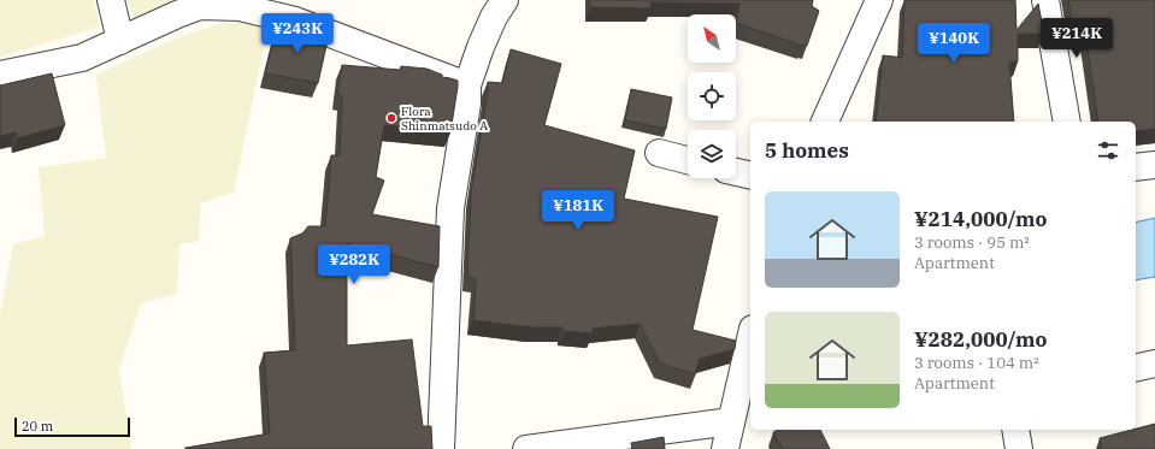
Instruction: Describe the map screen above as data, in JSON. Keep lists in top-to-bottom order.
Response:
{
  "places": ["Flora Shinmatsudo A"],
  "scale_bar": "20 m",
  "north": "top left",
  "page": {
    "price": [
      "¥243K",
      "¥214K",
      "¥140K",
      "¥181K",
      "¥282K"
    ],
    "heading": "5 homes",
    "list": [
      {
        "name": "¥214,000/mo",
        "note": "3 rooms · 95 m² · Apartment"
      },
      {
        "name": "¥282,000/mo",
        "note": "3 rooms · 104 m² · Apartment"
      }
    ],
    "scale": "20 m"
  }
}
